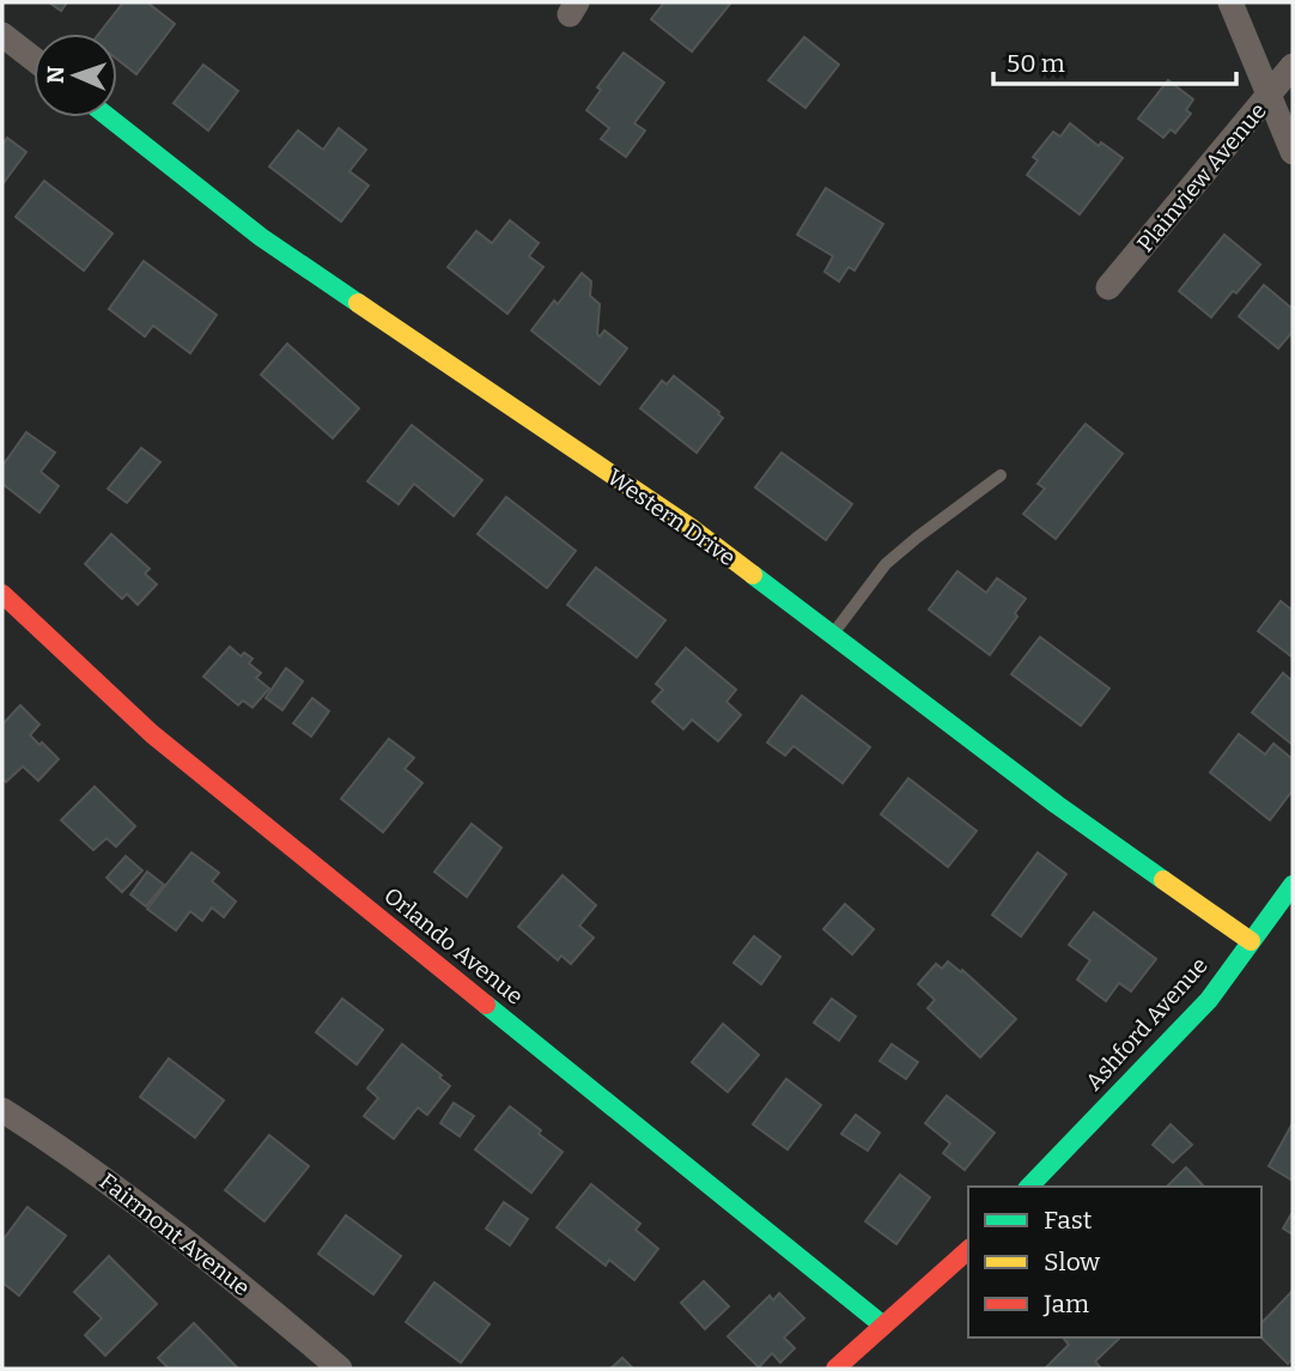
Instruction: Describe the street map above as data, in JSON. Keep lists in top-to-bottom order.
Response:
{
  "streets": {
    "street": [
      "Plainview Avenue",
      "Western Drive",
      "Orlando Avenue",
      "Ashford Avenue",
      "Fairmont Avenue"
    ]
  },
  "crossings": [
    ["Western Drive", "Ashford Avenue"]
  ],
  "legend": ["Fast", "Slow", "Jam"],
  "scale_bar": "50 m",
  "north": "left"
}
